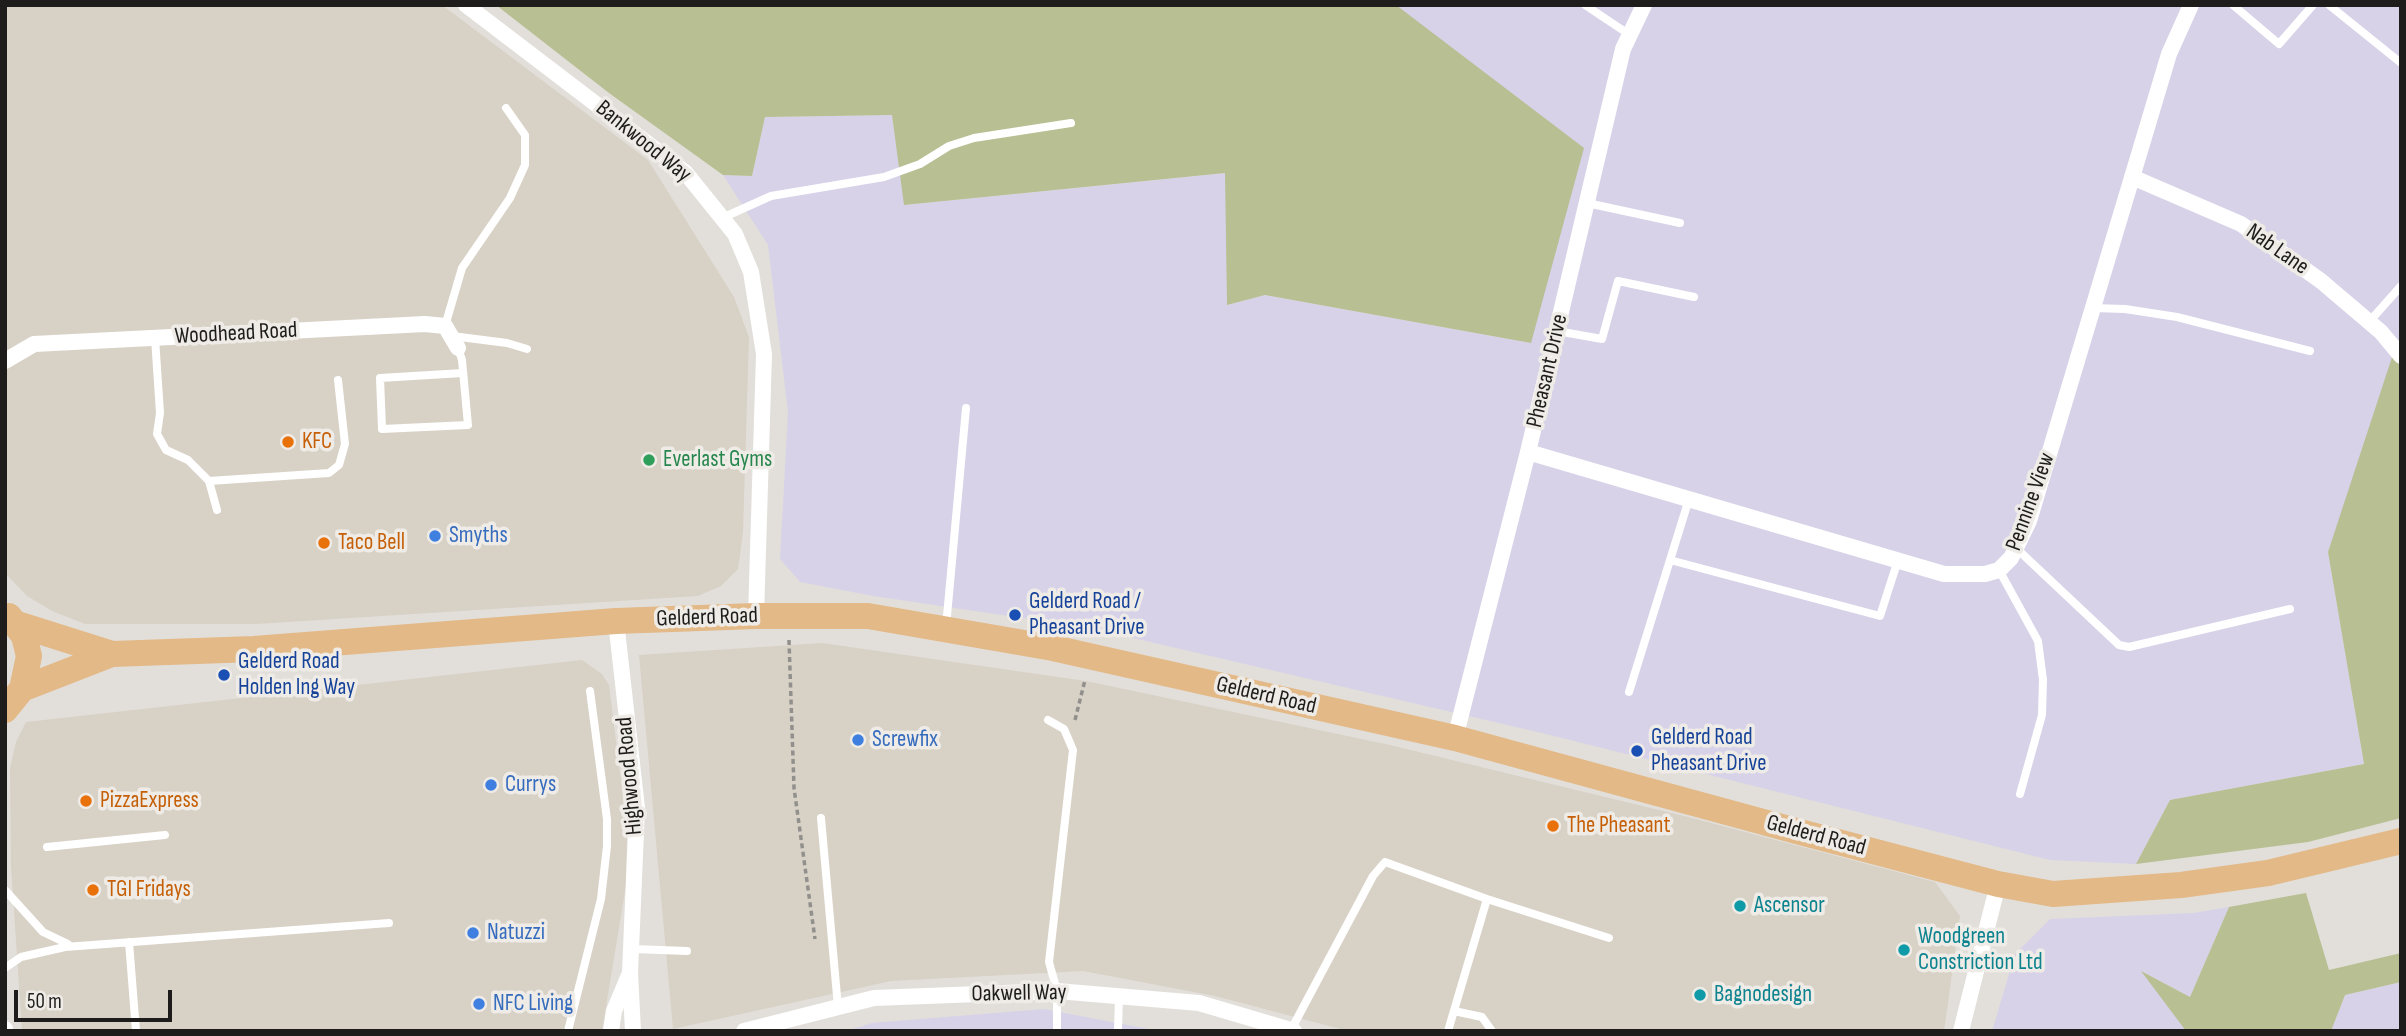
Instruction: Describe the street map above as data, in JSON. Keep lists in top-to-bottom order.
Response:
{
  "streets": {
    "main road": ["Gelderd Road"],
    "street": [
      "Bankwood Way",
      "Nab Lane",
      "Woodhead Road",
      "Pheasant Drive",
      "Pennine View",
      "Highwood Road",
      "Oakwell Way"
    ]
  },
  "crossings": [
    ["Bankwood Way", "Gelderd Road"],
    ["Nab Lane", "Pennine View"],
    ["Pheasant Drive", "Pennine View"],
    ["Pheasant Drive", "Gelderd Road"],
    ["Gelderd Road", "Highwood Road"]
  ],
  "places": [
    "KFC",
    "Everlast Gyms",
    "Smyths",
    "Taco Bell",
    "Gelderd Road / Pheasant Drive",
    "Gelderd Road Holden Ing Way",
    "Screwfix",
    "Gelderd Road Pheasant Drive",
    "Currys",
    "PizzaExpress",
    "The Pheasant",
    "TGI Fridays",
    "Ascensor",
    "Natuzzi",
    "Woodgreen Constriction Ltd",
    "Bagnodesign",
    "NFC Living"
  ],
  "scale_bar": "50 m"
}
